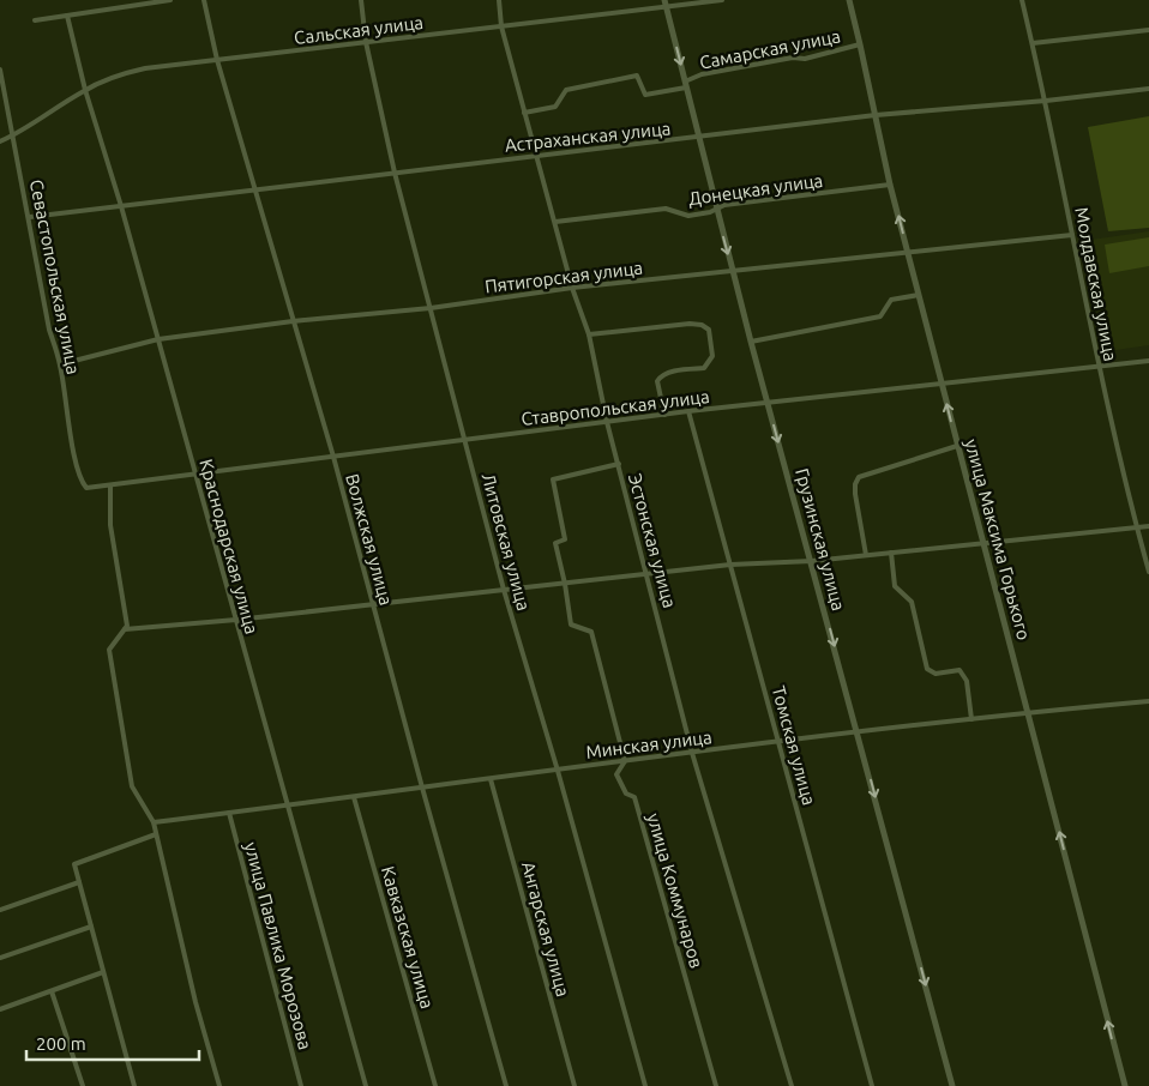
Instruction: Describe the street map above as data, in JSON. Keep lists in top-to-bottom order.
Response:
{
  "streets": {
    "main road": ["Грузинская улица", "улица Максима Горького"],
    "street": [
      "Сальская улица",
      "Самарская улица",
      "Астраханская улица",
      "Донецкая улица",
      "Севастопольская улица",
      "Пятигорская улица",
      "Молдавская улица",
      "Ставропольская улица",
      "Волжская улица",
      "Эстонская улица",
      "Литовская улица",
      "Краснодарская улица",
      "Минская улица",
      "Томская улица",
      "улица Коммунаров",
      "Ангарская улица",
      "Кавказская улица",
      "улица Павлика Морозова"
    ]
  },
  "crossings": [
    ["Сальская улица", "Севастопольская улица"],
    ["Сальская улица", "Волжская улица"],
    ["Сальская улица", "Грузинская улица"],
    ["Сальская улица", "Эстонская улица"],
    ["Сальская улица", "Литовская улица"],
    ["Сальская улица", "Краснодарская улица"],
    ["Самарская улица", "Грузинская улица"],
    ["Самарская улица", "улица Максима Горького"],
    ["Самарская улица", "Эстонская улица"],
    ["Астраханская улица", "Севастопольская улица"],
    ["Астраханская улица", "Молдавская улица"],
    ["Астраханская улица", "Волжская улица"],
    ["Астраханская улица", "Грузинская улица"],
    ["Астраханская улица", "улица Максима Горького"],
    ["Астраханская улица", "Эстонская улица"],
    ["Астраханская улица", "Литовская улица"],
    ["Астраханская улица", "Краснодарская улица"],
    ["Донецкая улица", "Грузинская улица"],
    ["Донецкая улица", "улица Максима Горького"],
    ["Донецкая улица", "Эстонская улица"],
    ["Севастопольская улица", "Пятигорская улица"],
    ["Севастопольская улица", "Ставропольская улица"],
    ["Пятигорская улица", "Молдавская улица"],
    ["Пятигорская улица", "Волжская улица"],
    ["Пятигорская улица", "Грузинская улица"],
    ["Пятигорская улица", "улица Максима Горького"],
    ["Пятигорская улица", "Эстонская улица"],
    ["Пятигорская улица", "Литовская улица"],
    ["Пятигорская улица", "Краснодарская улица"],
    ["Молдавская улица", "Ставропольская улица"],
    ["Ставропольская улица", "Волжская улица"],
    ["Ставропольская улица", "Грузинская улица"],
    ["Ставропольская улица", "улица Максима Горького"],
    ["Ставропольская улица", "Эстонская улица"],
    ["Ставропольская улица", "Литовская улица"],
    ["Ставропольская улица", "Краснодарская улица"],
    ["Ставропольская улица", "Томская улица"],
    ["Волжская улица", "Минская улица"],
    ["Грузинская улица", "Минская улица"],
    ["улица Максима Горького", "Минская улица"],
    ["Эстонская улица", "Минская улица"],
    ["Эстонская улица", "улица Коммунаров"],
    ["Литовская улица", "Минская улица"],
    ["Краснодарская улица", "Минская улица"],
    ["Минская улица", "Томская улица"],
    ["Минская улица", "улица Коммунаров"],
    ["Минская улица", "Ангарская улица"],
    ["Минская улица", "Кавказская улица"],
    ["Минская улица", "улица Павлика Морозова"]
  ],
  "one_way": ["Грузинская улица", "улица Максима Горького"],
  "scale_bar": "200 m"
}
